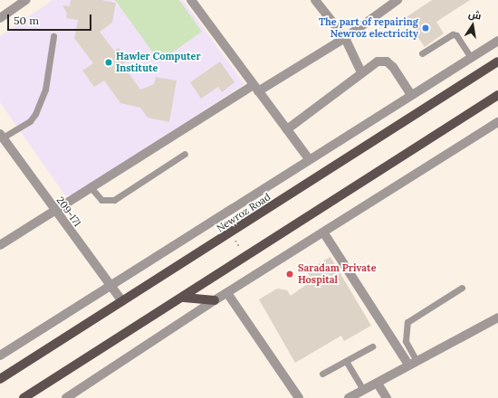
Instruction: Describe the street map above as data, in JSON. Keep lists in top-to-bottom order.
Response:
{
  "streets": {
    "main road": ["Newroz Road"],
    "street": ["209-171"]
  },
  "crossings": [
    ["209-171", "Newroz Road"]
  ],
  "places": ["The part of repairing Newroz electricity", "Hawler Computer Institute", "Saradam Private Hospital"],
  "scale_bar": "50 m",
  "north": "top"
}
